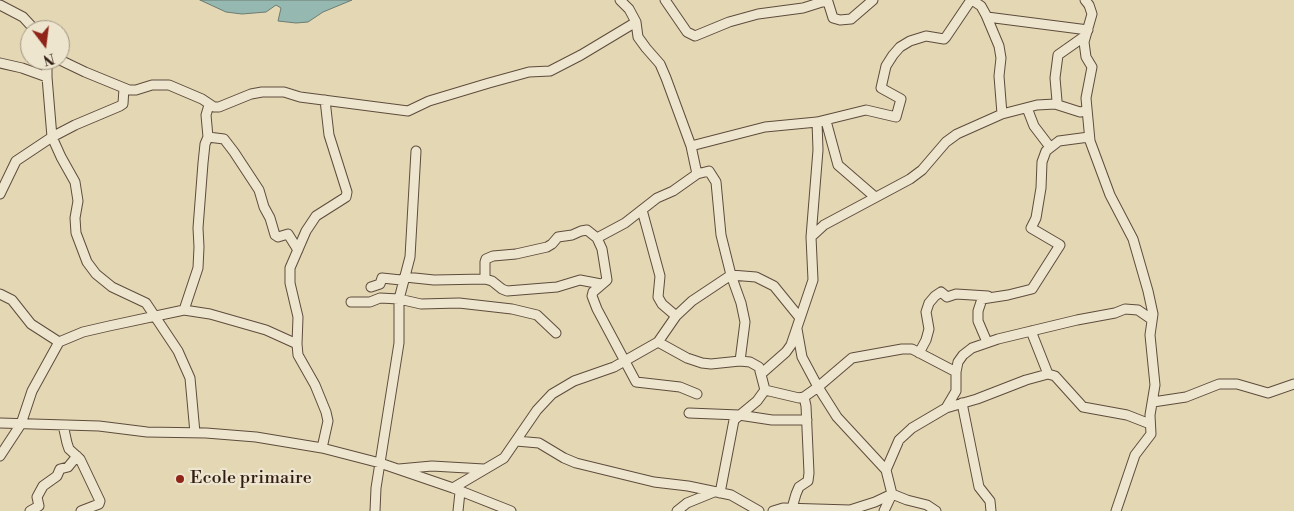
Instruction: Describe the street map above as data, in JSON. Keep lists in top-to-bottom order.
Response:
{
  "places": ["Ecole primaire"],
  "north": "bottom"
}
